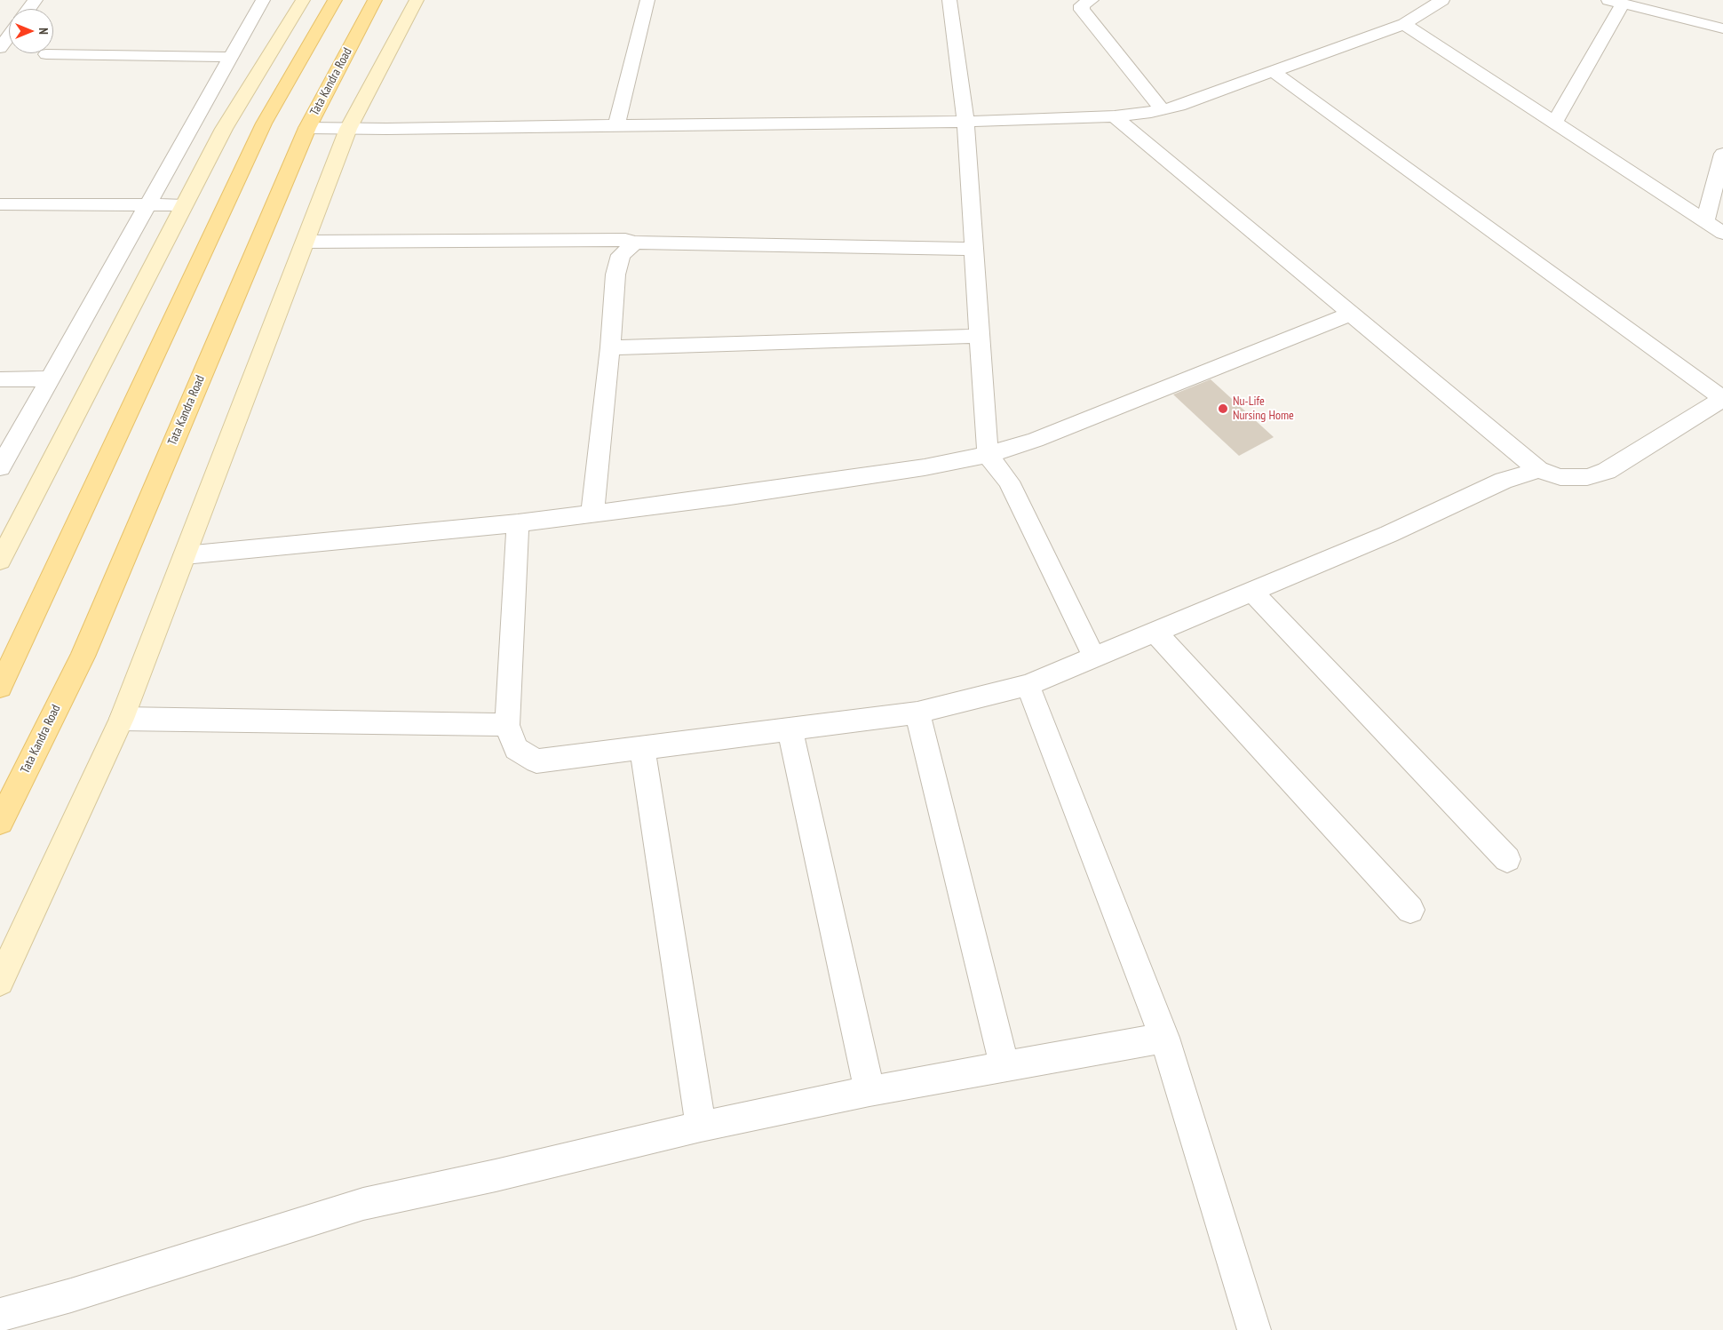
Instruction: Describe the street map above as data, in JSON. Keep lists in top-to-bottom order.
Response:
{
  "streets": {
    "main road": ["Tata Kandra Road"]
  },
  "places": ["Nu-Life Nursing Home"],
  "north": "right"
}
